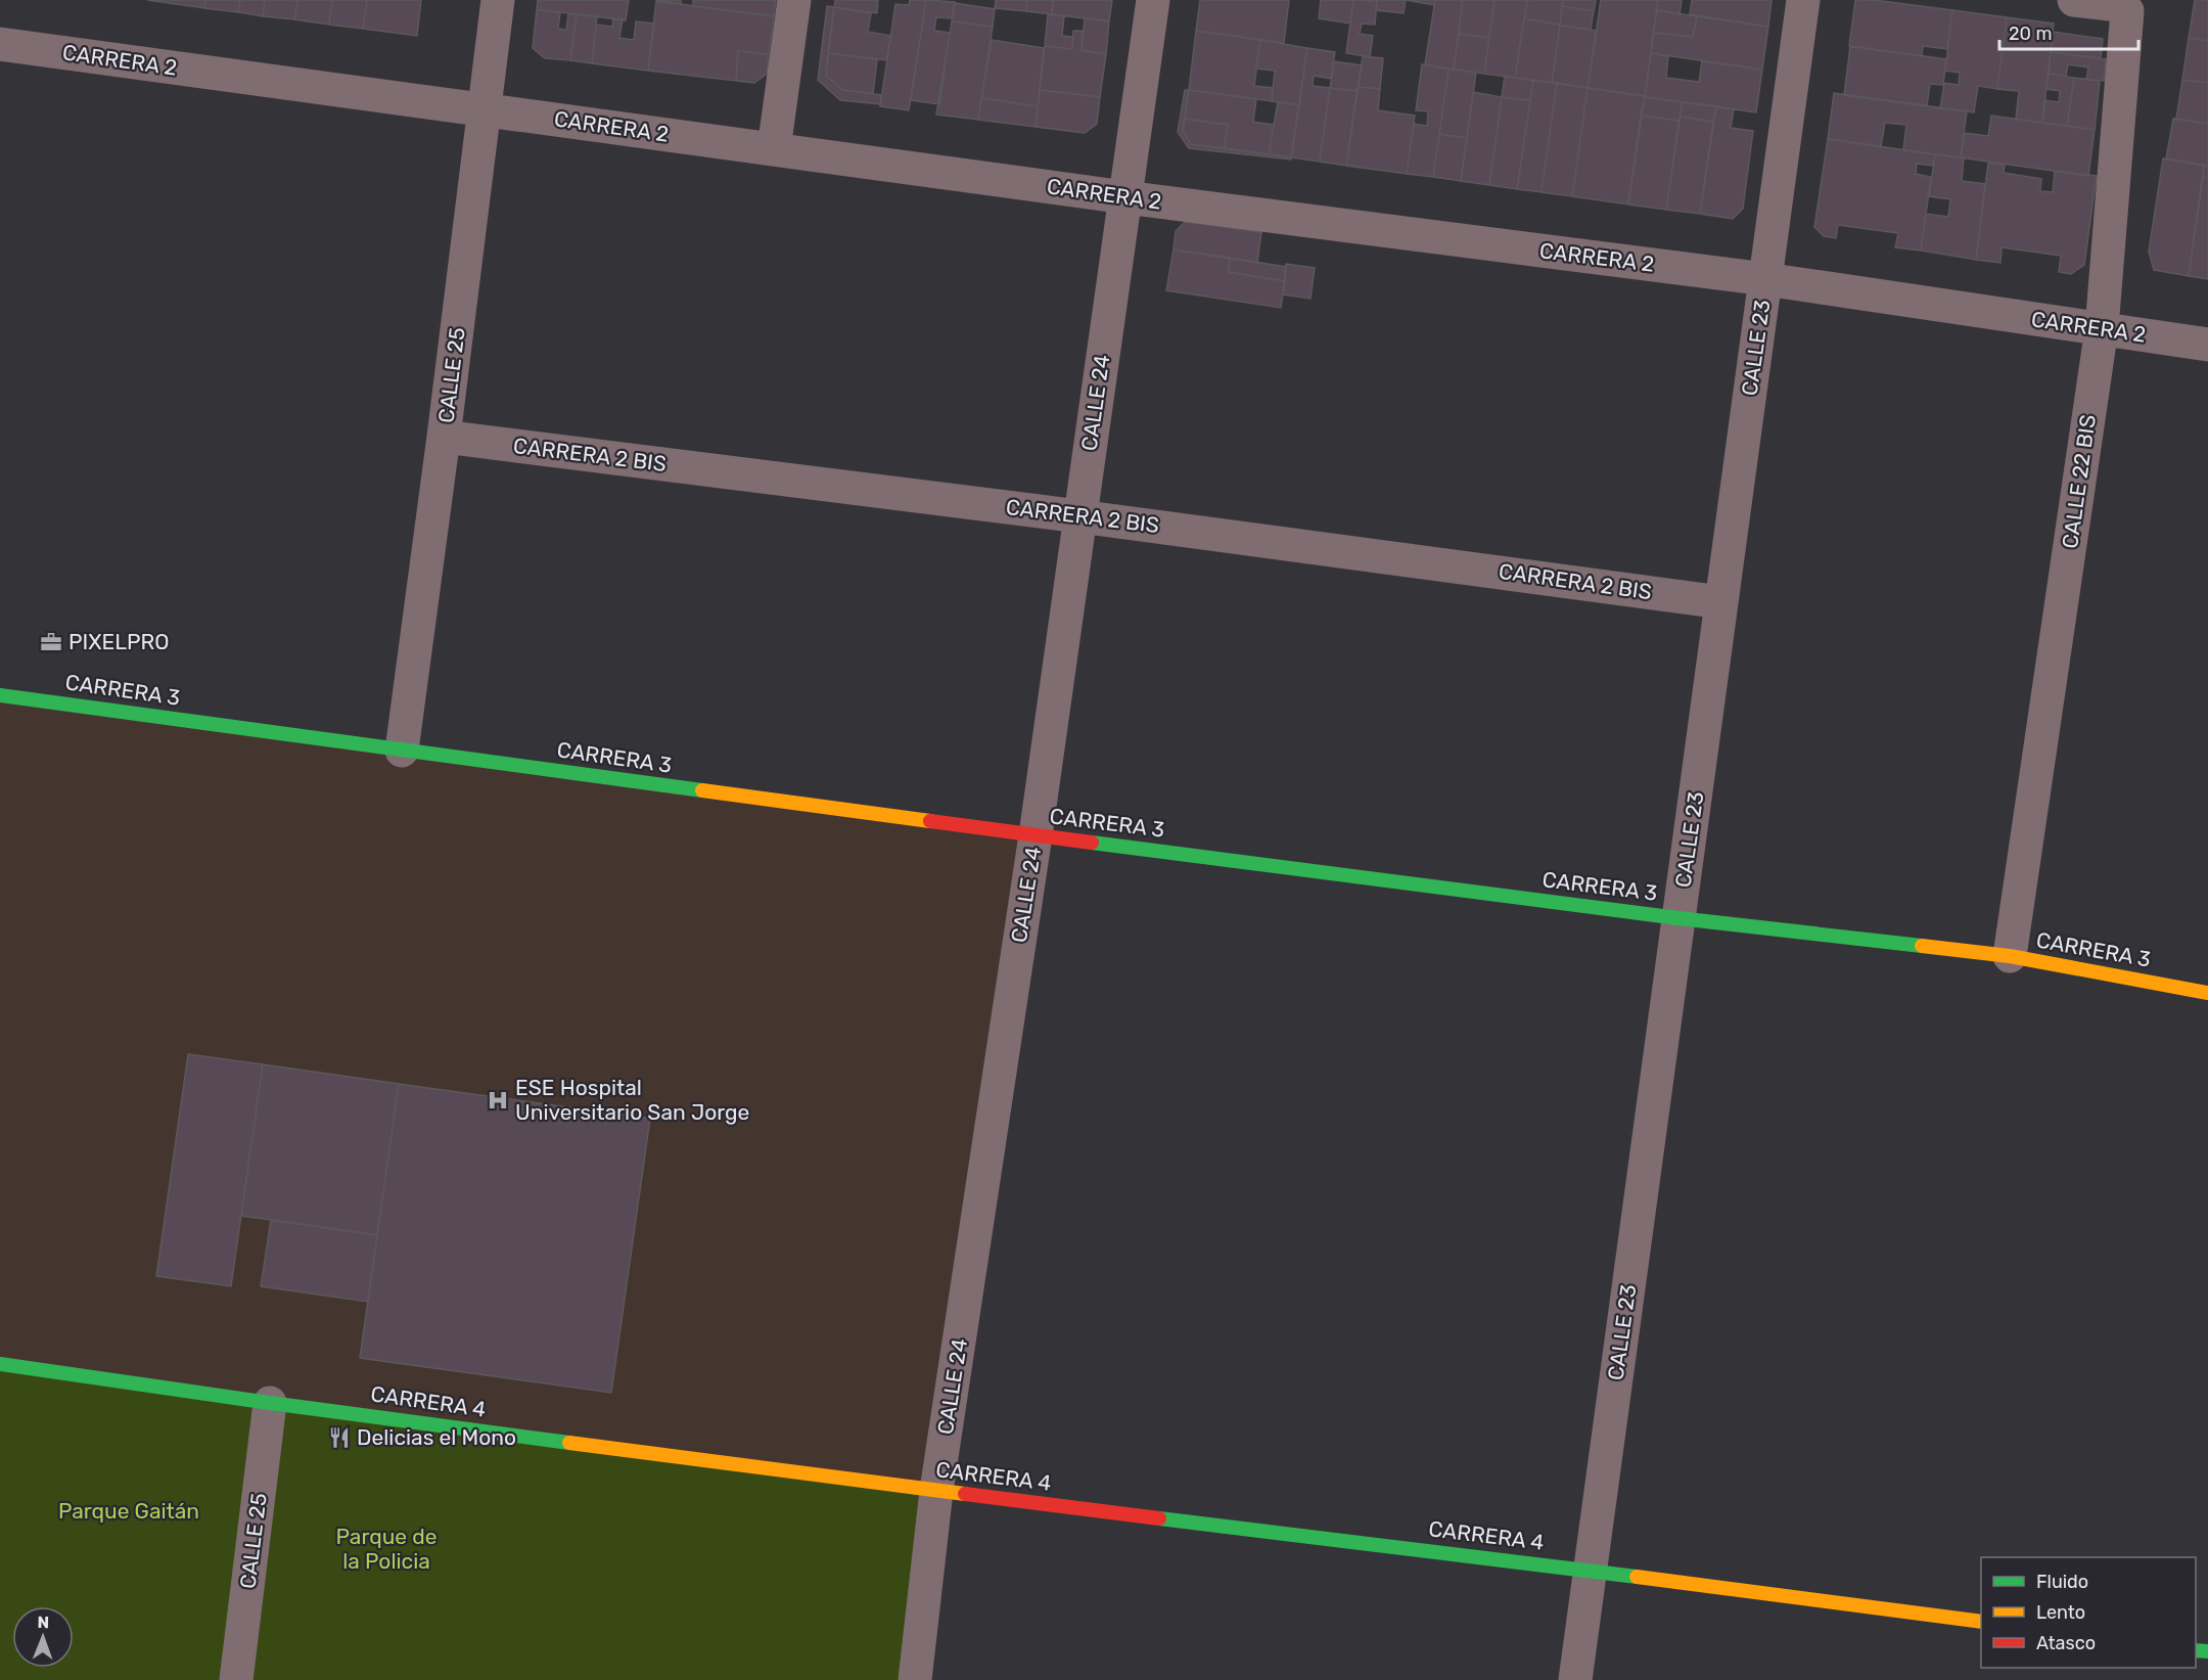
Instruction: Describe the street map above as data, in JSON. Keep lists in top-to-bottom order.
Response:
{
  "streets": {
    "street": [
      "CARRERA 2",
      "CALLE 23",
      "CALLE 25",
      "CALLE 24",
      "CARRERA 2 BIS",
      "CALLE 22 BIS",
      "CARRERA 3",
      "CARRERA 4"
    ]
  },
  "crossings": [
    ["CARRERA 2", "CALLE 23"],
    ["CARRERA 2", "CALLE 25"],
    ["CARRERA 2", "CALLE 24"],
    ["CARRERA 2", "CALLE 22 BIS"],
    ["CALLE 23", "CARRERA 2 BIS"],
    ["CALLE 23", "CARRERA 3"],
    ["CALLE 23", "CARRERA 4"],
    ["CALLE 25", "CARRERA 2 BIS"],
    ["CALLE 25", "CARRERA 3"],
    ["CALLE 25", "CARRERA 4"],
    ["CALLE 24", "CARRERA 2 BIS"],
    ["CALLE 24", "CARRERA 3"],
    ["CALLE 24", "CARRERA 4"],
    ["CALLE 22 BIS", "CARRERA 3"]
  ],
  "parks": ["Parque Gaitán", "Parque de la Policia"],
  "places": {
    "office": ["PIXELPRO"],
    "hospital": ["ESE Hospital Universitario San Jorge"],
    "restaurant": ["Delicias el Mono"]
  },
  "legend": ["Fluido", "Lento", "Atasco"],
  "scale_bar": "20 m",
  "north": "top"
}
